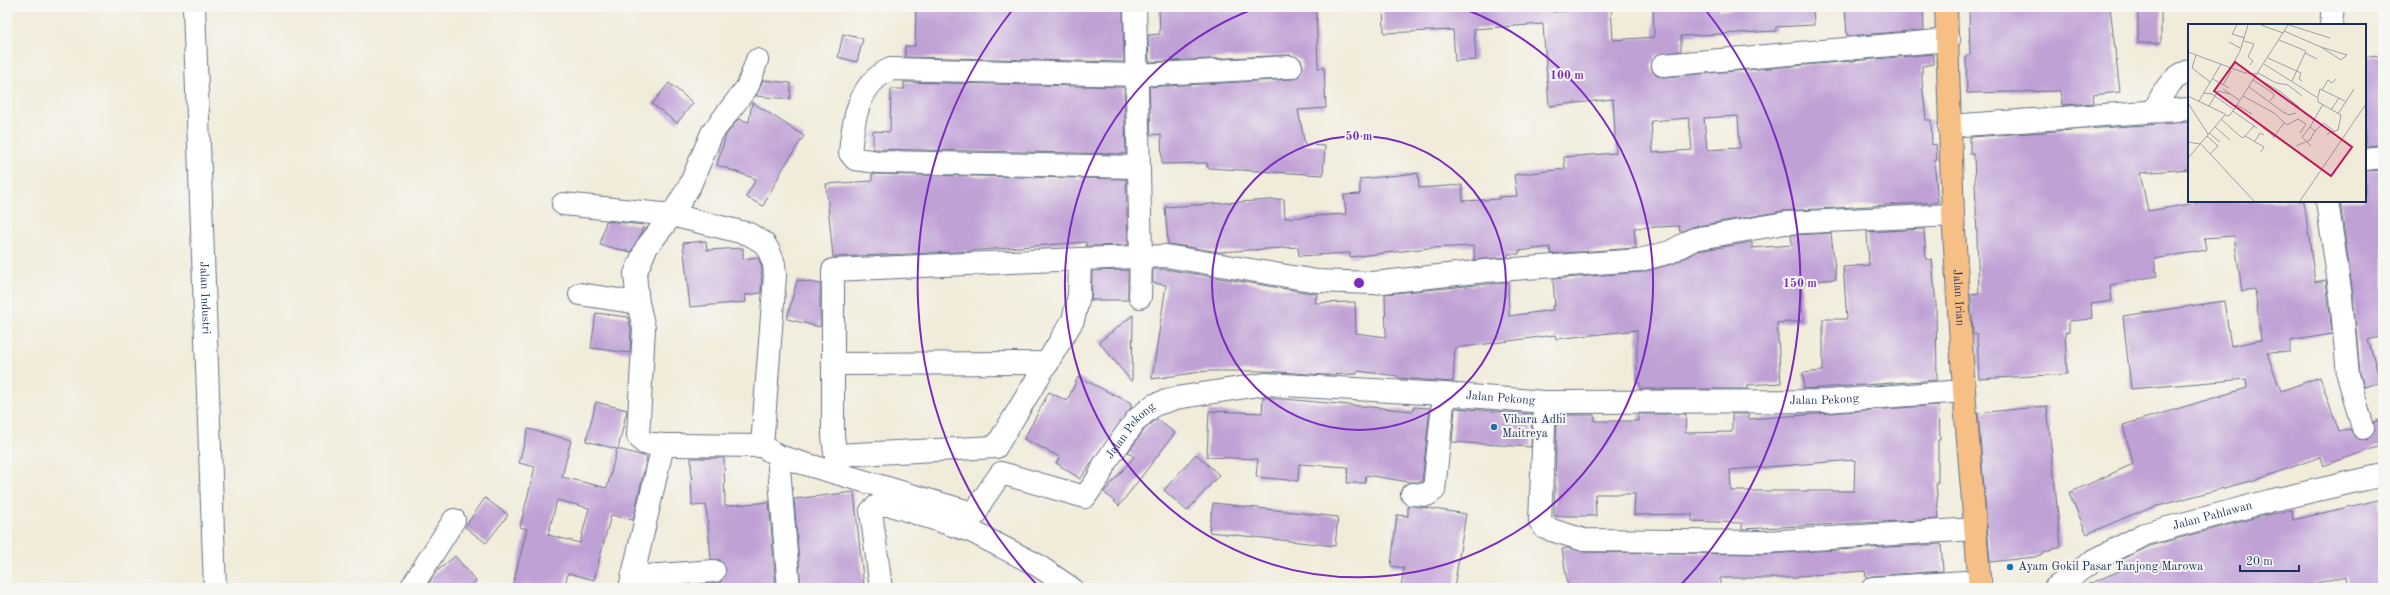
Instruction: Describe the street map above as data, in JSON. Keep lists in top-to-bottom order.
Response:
{
  "streets": {
    "main road": ["Jalan Irian"],
    "street": ["Jalan Industri", "Jalan Pekong", "Jalan Pahlawan"]
  },
  "crossings": [
    ["Jalan Irian", "Jalan Pekong"]
  ],
  "places": ["Vihara Adhi Maitreya", "Ayam Gokil Pasar Tanjong Marowa"],
  "scale_bar": "20 m",
  "rings": ["100 m", "50 m", "150 m"]
}
